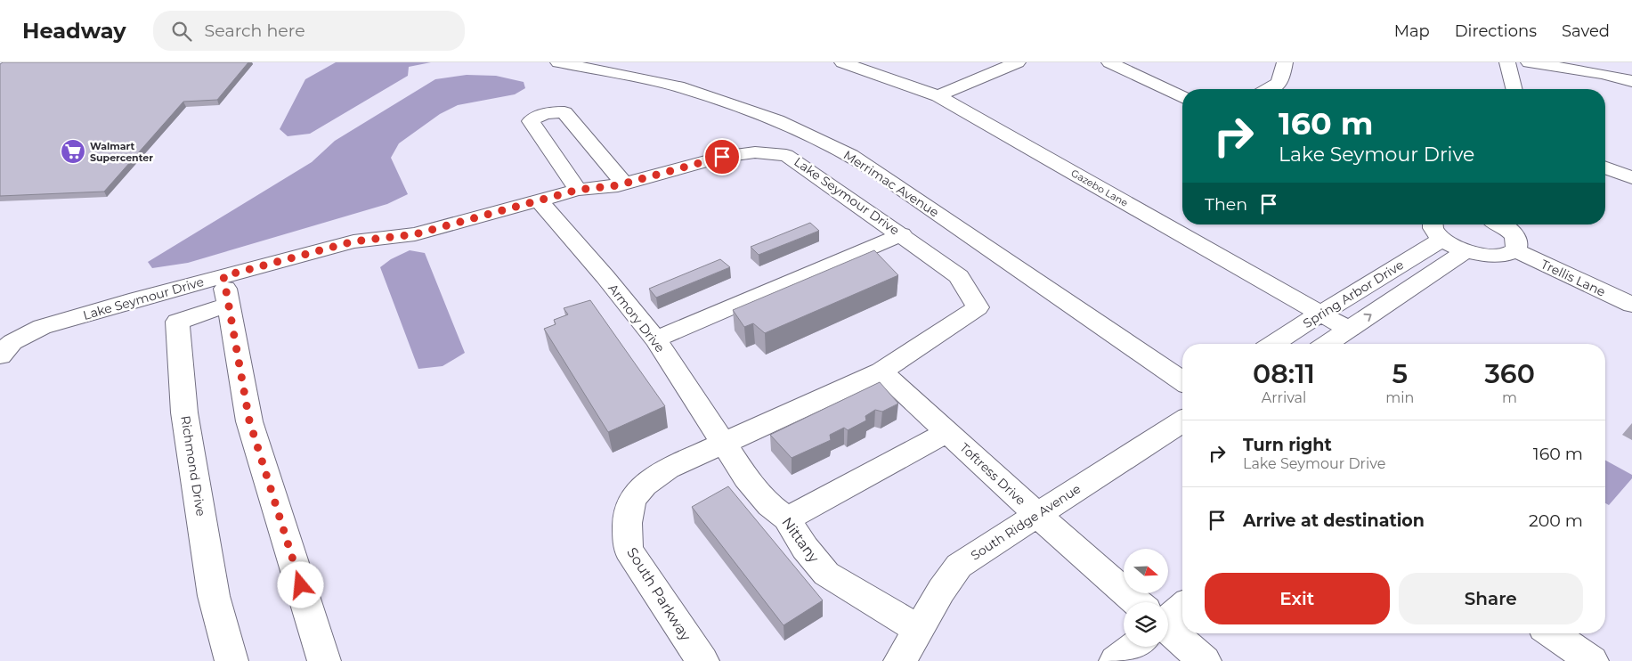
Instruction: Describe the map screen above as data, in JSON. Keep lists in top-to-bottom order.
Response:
{
  "streets": {
    "street": [
      "Merrimac Avenue",
      "Gazebo Lane",
      "Lake Seymour Drive",
      "Trellis Lane",
      "Spring Arbor Drive",
      "Armory Drive",
      "Richmond Drive",
      "Toftress Drive",
      "South Ridge Avenue",
      "Nittany",
      "South Parkway"
    ]
  },
  "crossings": [
    ["Gazebo Lane", "Spring Arbor Drive"],
    ["Lake Seymour Drive", "Armory Drive"],
    ["Lake Seymour Drive", "Toftress Drive"],
    ["Lake Seymour Drive", "Nittany"],
    ["Lake Seymour Drive", "South Parkway"],
    ["Armory Drive", "Nittany"],
    ["Armory Drive", "South Parkway"],
    ["Toftress Drive", "South Ridge Avenue"],
    ["South Ridge Avenue", "Nittany"],
    ["Nittany", "South Parkway"]
  ],
  "places": {
    "supermarket": ["Walmart Supercenter"]
  },
  "north": "right",
  "page": {
    "header": "Headway",
    "search": "Search here",
    "nav": ["Map", "Directions", "Saved"],
    "turn": ["160 m", "Lake Seymour Drive"],
    "then": "Then",
    "eta": [
      "08:11",
      "Arrival",
      "5",
      "min",
      "360",
      "m"
    ],
    "list": [
      {
        "name": "Turn right",
        "note": "Lake Seymour Drive",
        "value": "160 m"
      },
      {
        "name": "Arrive at destination",
        "value": "200 m"
      }
    ],
    "buttons": ["Exit", "Share"]
  }
}
